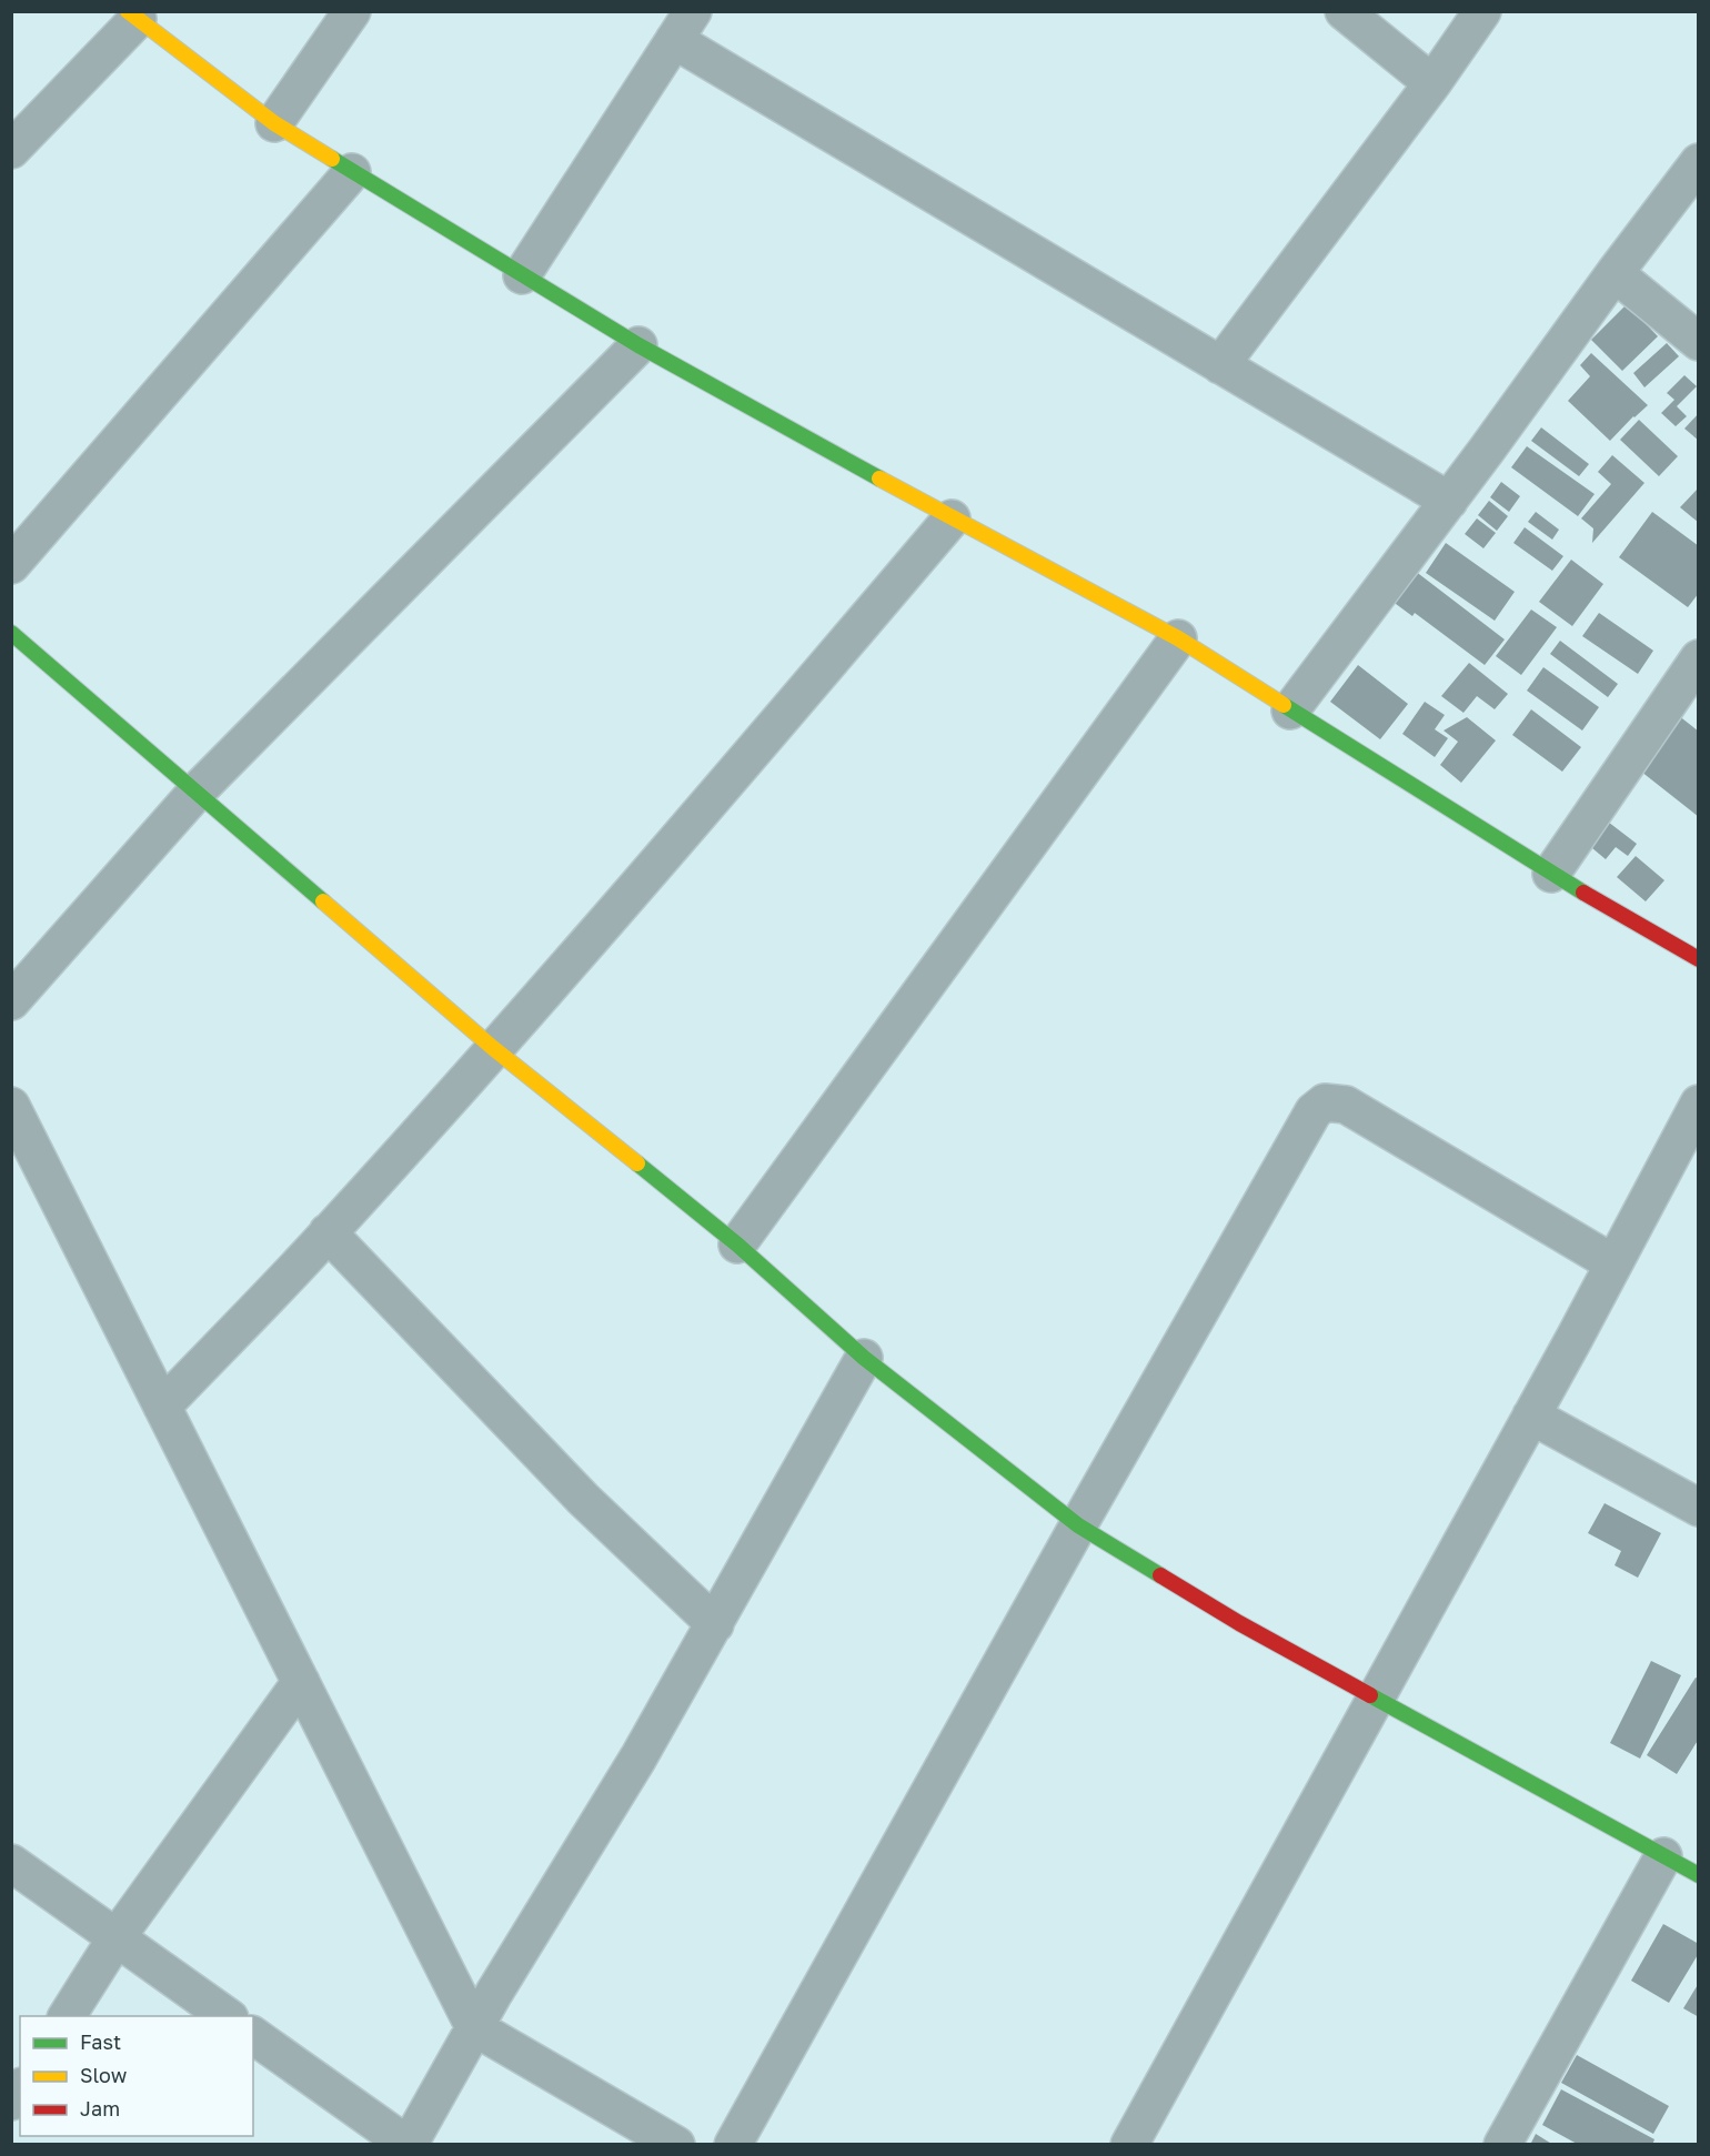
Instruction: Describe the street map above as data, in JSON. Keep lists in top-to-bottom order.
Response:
{
  "legend": ["Fast", "Slow", "Jam"]
}
